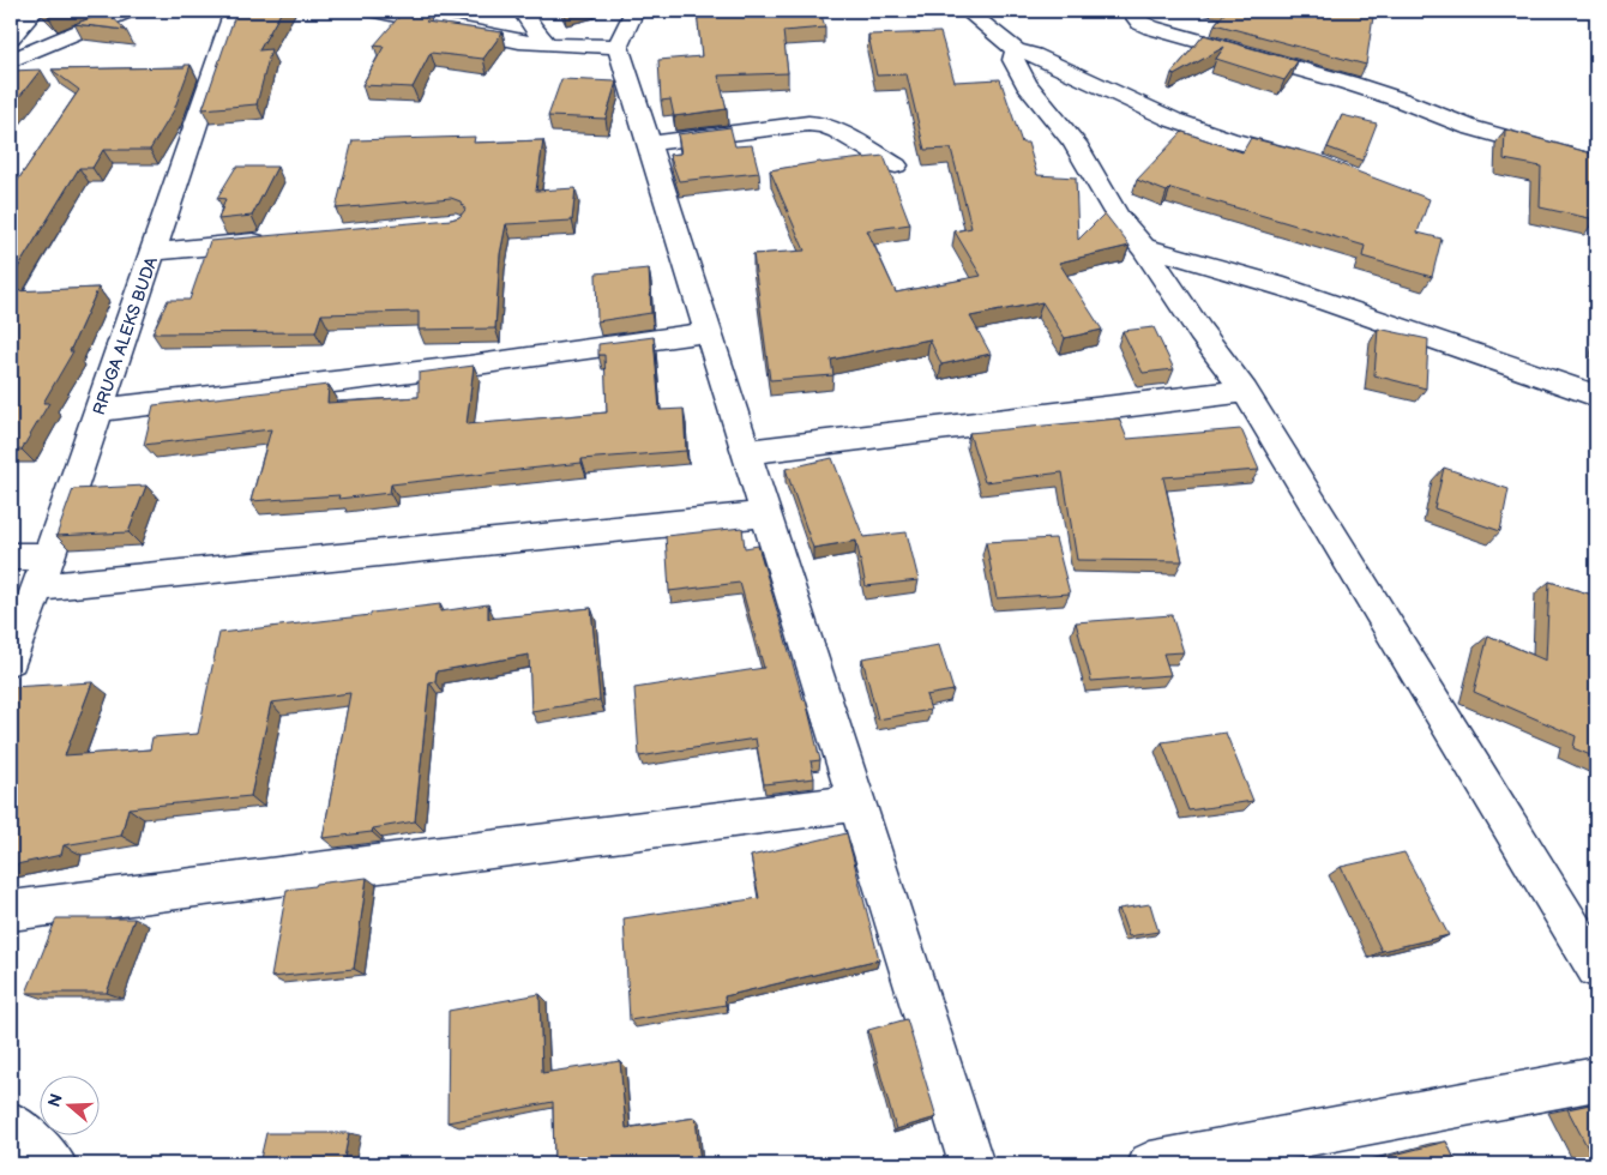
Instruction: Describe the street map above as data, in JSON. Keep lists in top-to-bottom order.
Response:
{
  "streets": {
    "street": ["RRUGA ALEKS BUDA"]
  },
  "north": "left"
}
